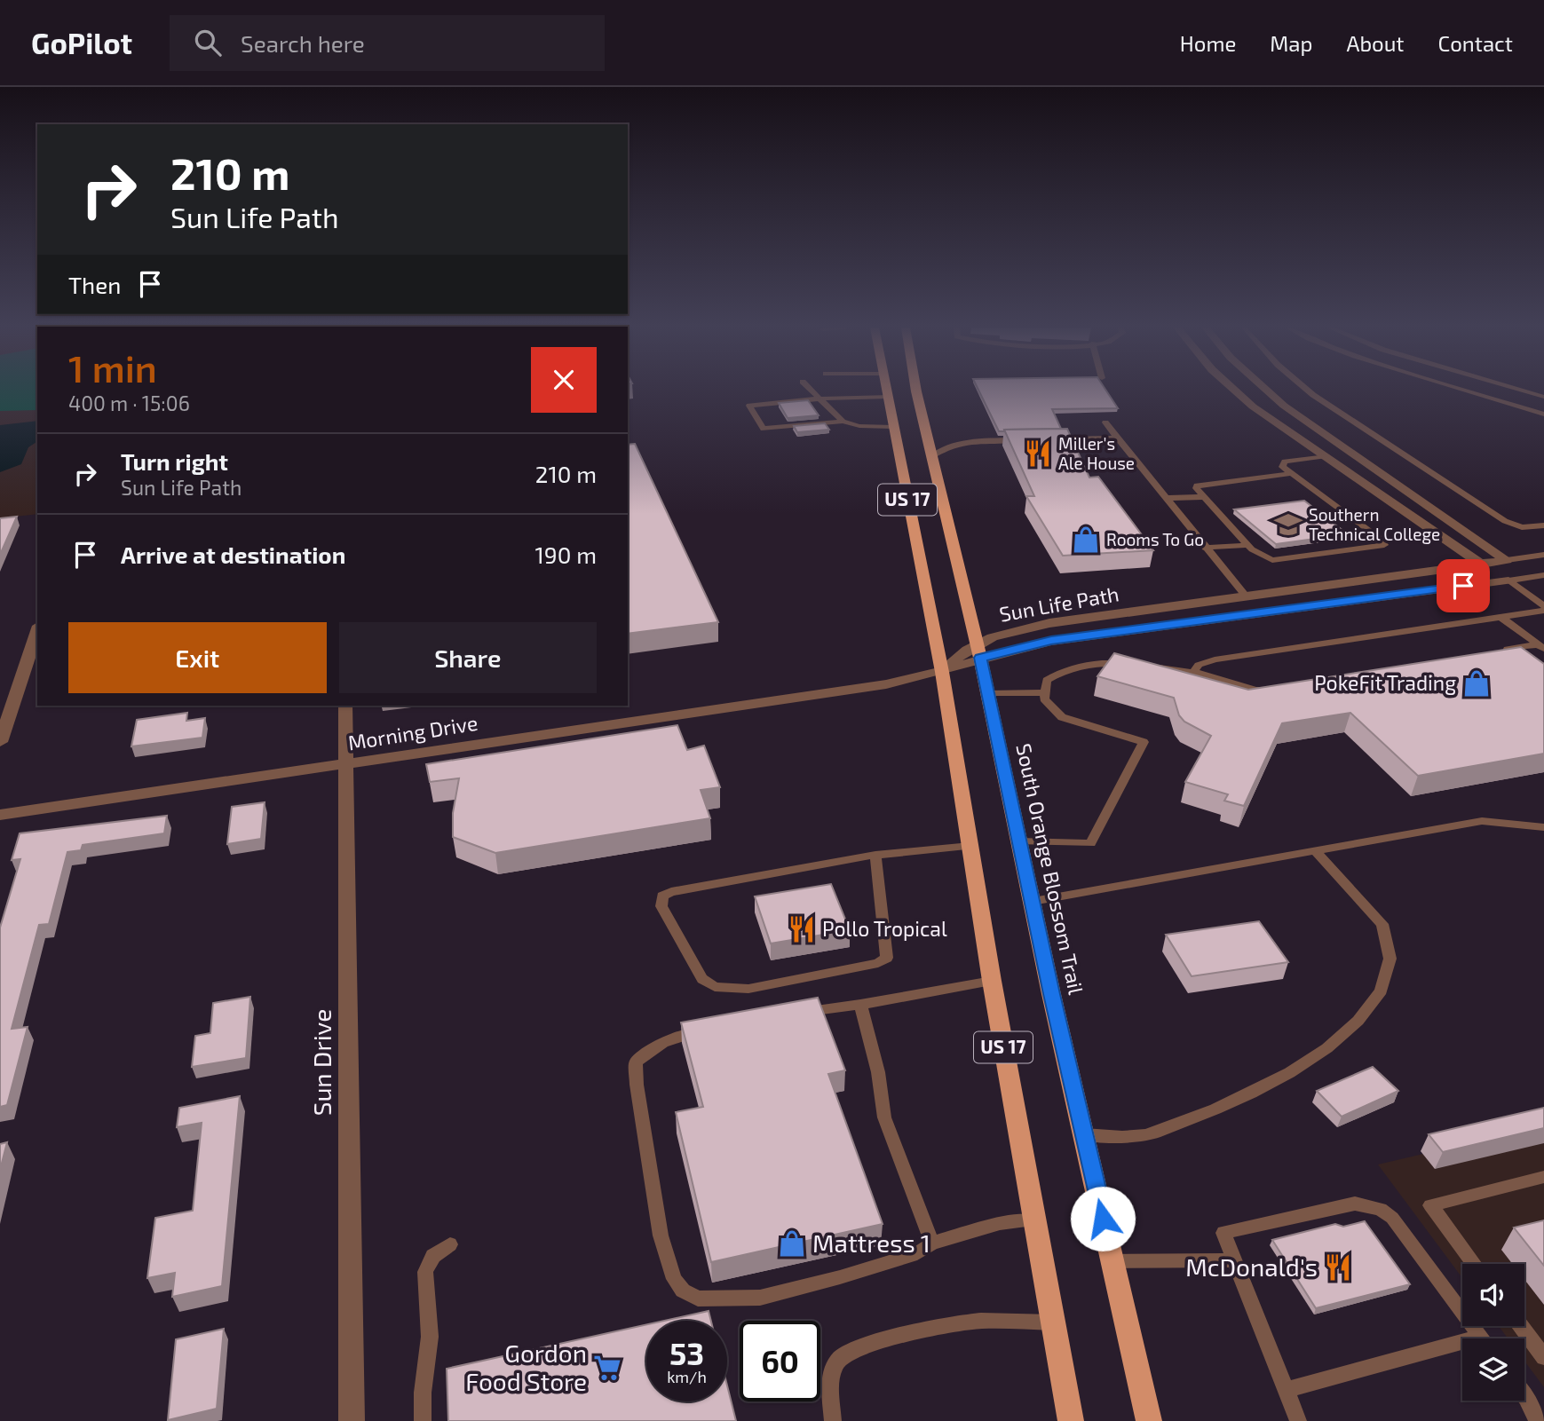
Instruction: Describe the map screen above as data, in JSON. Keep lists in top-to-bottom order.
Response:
{
  "streets": {
    "main road": ["US 17", "South Orange Blossom Trail"],
    "street": ["Sun Life Path", "Morning Drive", "Sun Drive"]
  },
  "crossings": [
    ["US 17", "Sun Life Path"],
    ["US 17", "Morning Drive"],
    ["Sun Life Path", "Morning Drive"],
    ["Sun Life Path", "South Orange Blossom Trail"],
    ["Morning Drive", "Sun Drive"]
  ],
  "places": {
    "restaurant": ["Miller's Ale House", "Pollo Tropical", "McDonald's"],
    "school or university": ["Southern Technical College"],
    "shop": ["Rooms To Go", "PokeFit Trading", "Mattress 1"],
    "supermarket": ["Gordon Food Store"]
  },
  "page": {
    "header": "GoPilot",
    "search": "Search here",
    "nav": [
      "Home",
      "Map",
      "About",
      "Contact"
    ],
    "turn": ["210 m", "Sun Life Path"],
    "then": "Then",
    "heading": ["1 min", "400 m · 15:06"],
    "list": [
      {
        "name": "Turn right",
        "note": "Sun Life Path",
        "value": "210 m"
      },
      {
        "name": "Arrive at destination",
        "value": "190 m"
      }
    ],
    "buttons": ["Exit", "Share"],
    "speed": "53 km/h",
    "limit": "60"
  }
}
